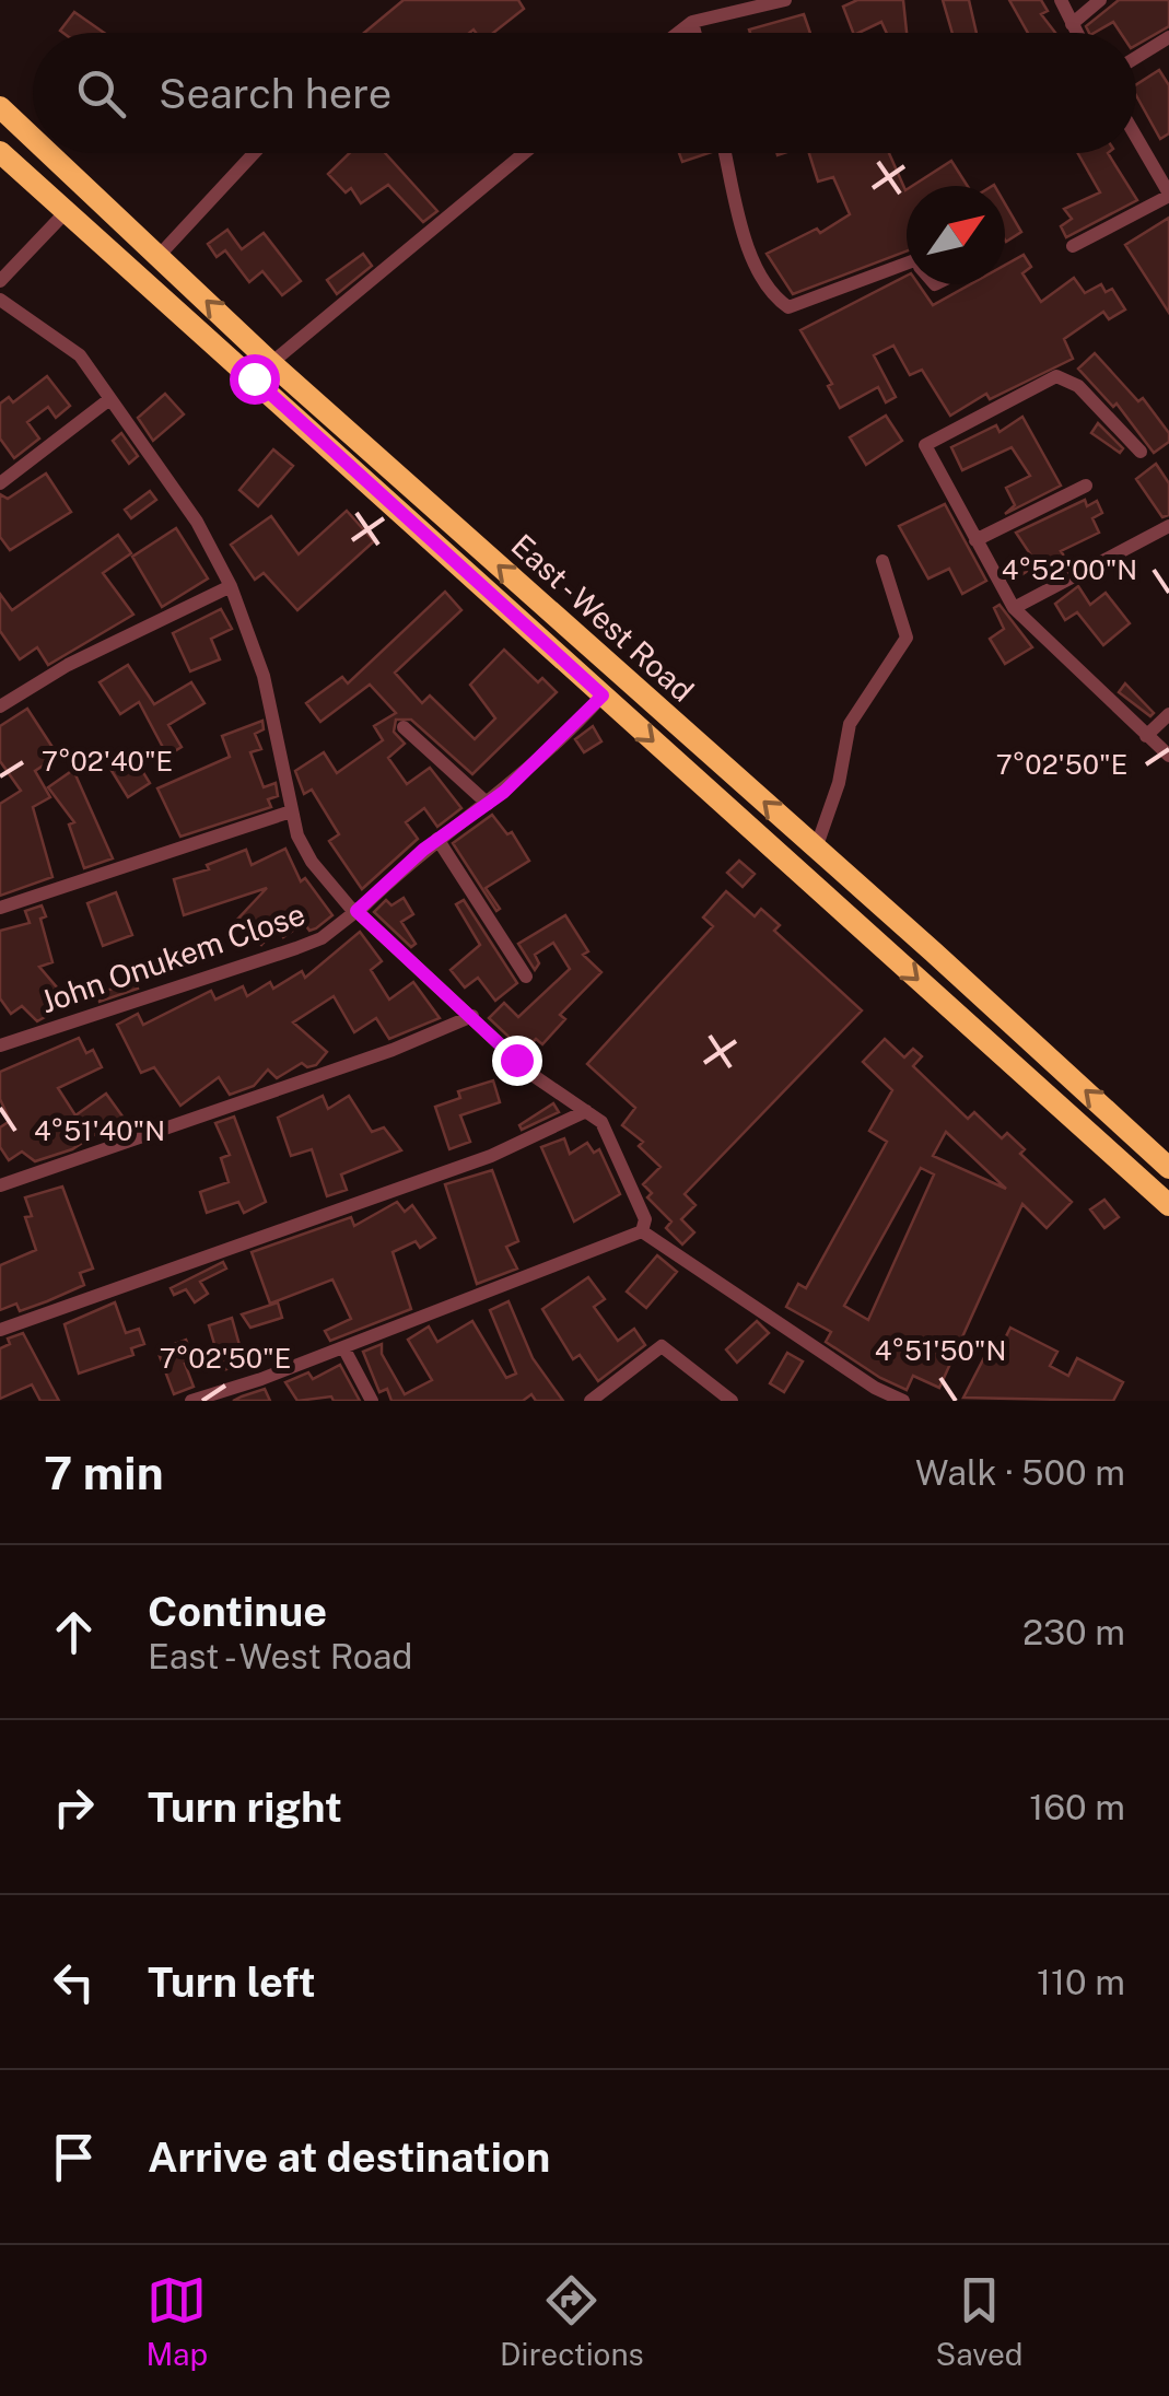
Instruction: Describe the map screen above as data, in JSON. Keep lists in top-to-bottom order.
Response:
{
  "streets": {
    "main road": ["East - West Road"],
    "street": ["John Onukem Close"]
  },
  "crossings": [
    ["East - West Road", "John Onukem Close"]
  ],
  "north": "top right",
  "page": {
    "search": "Search here",
    "heading": ["7 min", "Walk · 500 m"],
    "list": [
      ["Continue", "East - West Road", "230 m"],
      ["Turn right", "160 m"],
      ["Turn left", "110 m"],
      "Arrive at destination"
    ],
    "nav": ["Map", "Directions", "Saved"]
  },
  "coordinates": [
    "4°52'00\"N",
    "7°02'40\"E",
    "7°02'50\"E",
    "4°51'40\"N",
    "4°51'50\"N"
  ]
}
